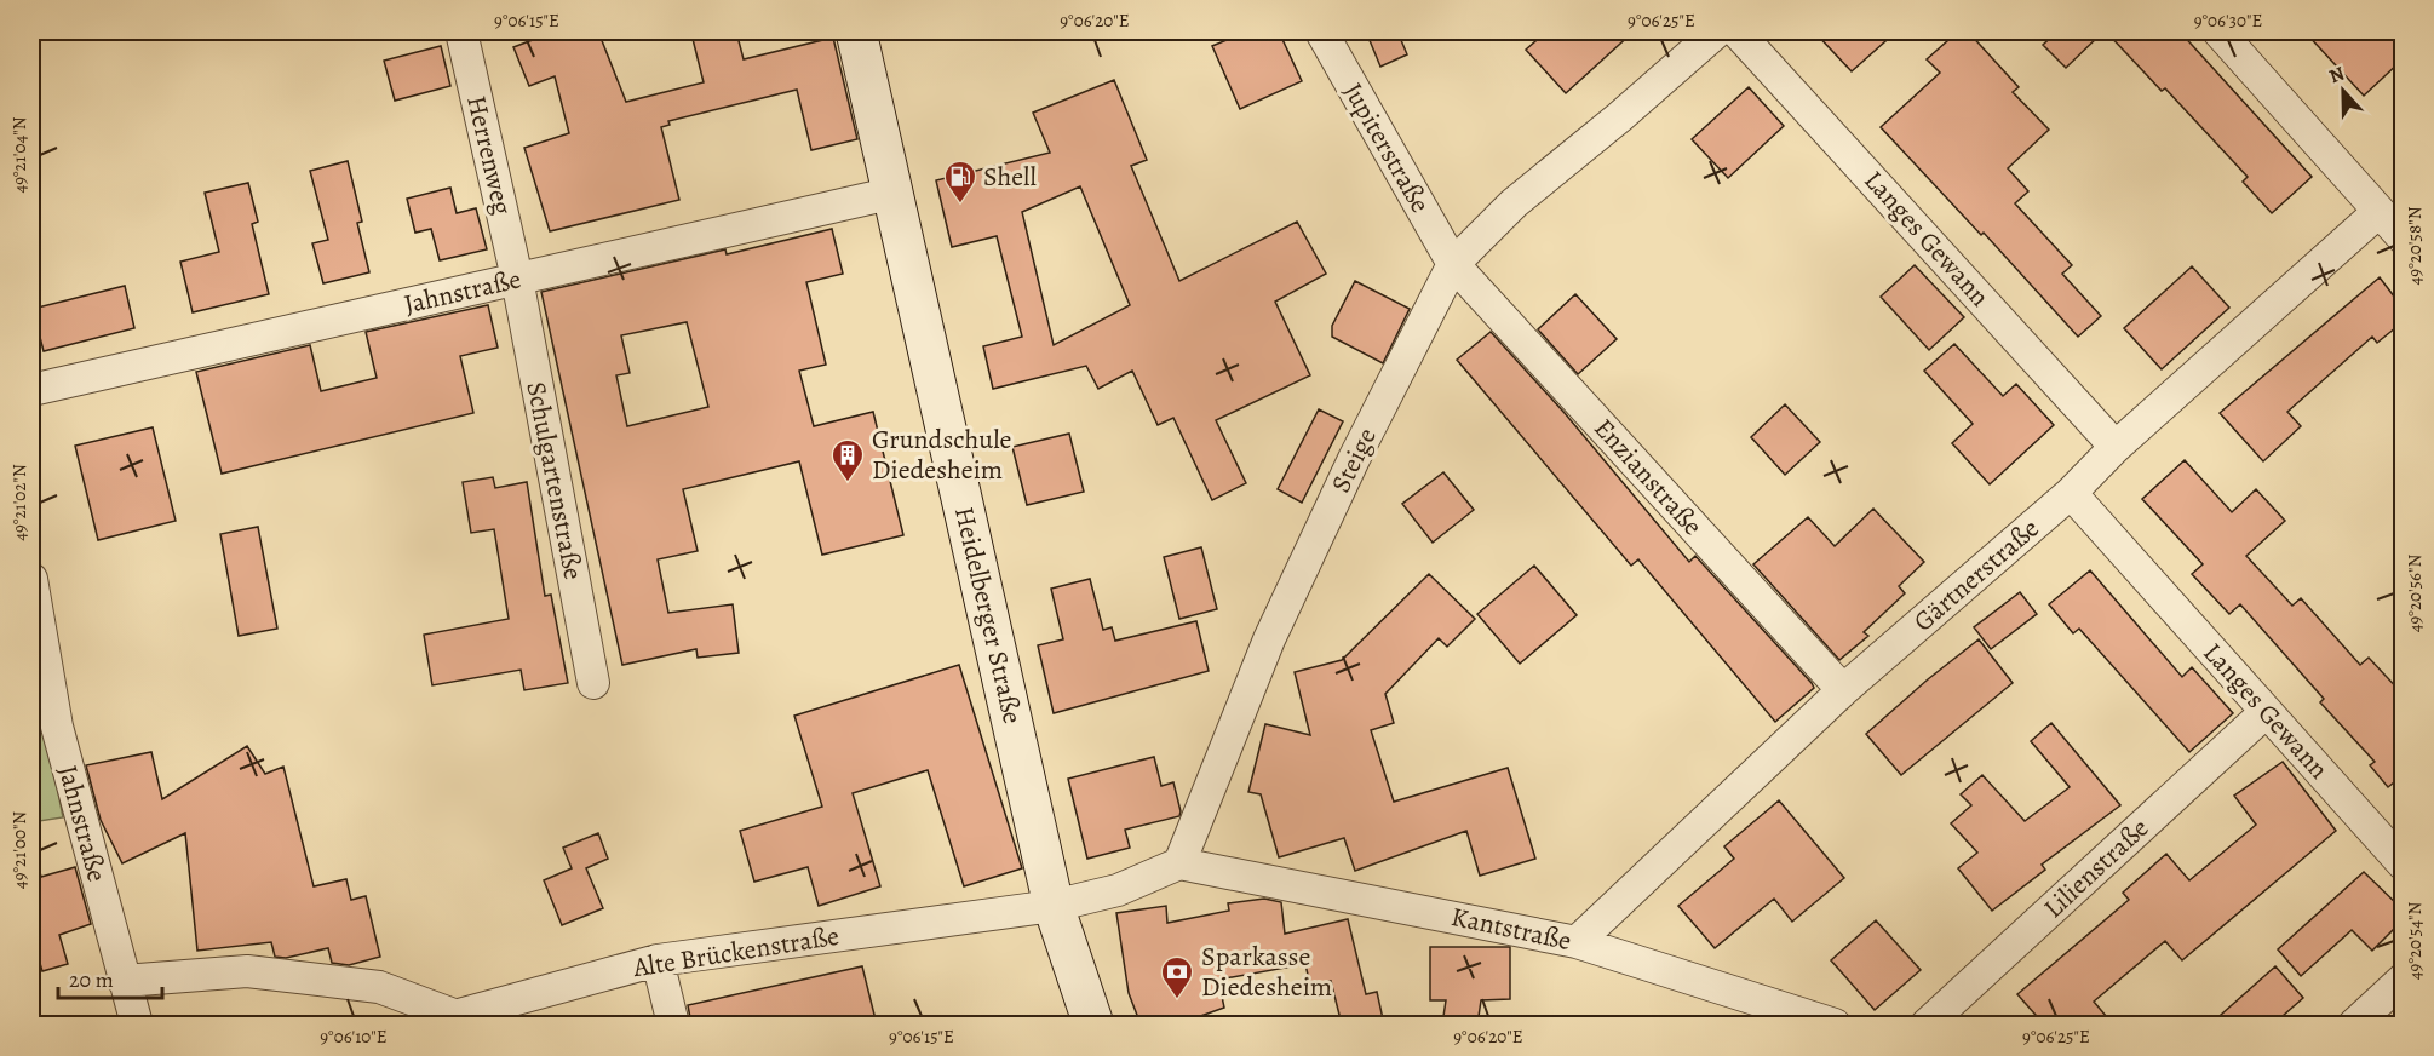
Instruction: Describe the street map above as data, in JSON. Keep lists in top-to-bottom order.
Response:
{
  "streets": {
    "street": [
      "Jupiterstraße",
      "Herrenweg",
      "Langes Gewann",
      "Jahnstraße",
      "Steige",
      "Enzianstraße",
      "Schulgartenstraße",
      "Gärtnerstraße",
      "Heidelberger Straße",
      "Lilienstraße",
      "Kantstraße",
      "Alte Brückenstraße"
    ]
  },
  "crossings": [
    ["Jupiterstraße", "Steige"],
    ["Jupiterstraße", "Enzianstraße"],
    ["Herrenweg", "Jahnstraße"],
    ["Herrenweg", "Schulgartenstraße"],
    ["Langes Gewann", "Gärtnerstraße"],
    ["Langes Gewann", "Lilienstraße"],
    ["Jahnstraße", "Schulgartenstraße"],
    ["Jahnstraße", "Heidelberger Straße"],
    ["Steige", "Enzianstraße"],
    ["Steige", "Kantstraße"],
    ["Enzianstraße", "Gärtnerstraße"],
    ["Gärtnerstraße", "Kantstraße"],
    ["Heidelberger Straße", "Alte Brückenstraße"]
  ],
  "places": {
    "fuel station": ["Shell"],
    "building": ["Grundschule Diedesheim"],
    "bank": ["Sparkasse Diedesheim"]
  },
  "scale_bar": "20 m",
  "north": "top",
  "coordinates": [
    "9°06'15\"E",
    "9°06'20\"E",
    "9°06'25\"E",
    "9°06'30\"E",
    "49°21'04\"N",
    "49°20'58\"N",
    "49°21'02\"N",
    "49°20'56\"N",
    "49°21'00\"N",
    "49°20'54\"N",
    "9°06'10\"E"
  ]
}
